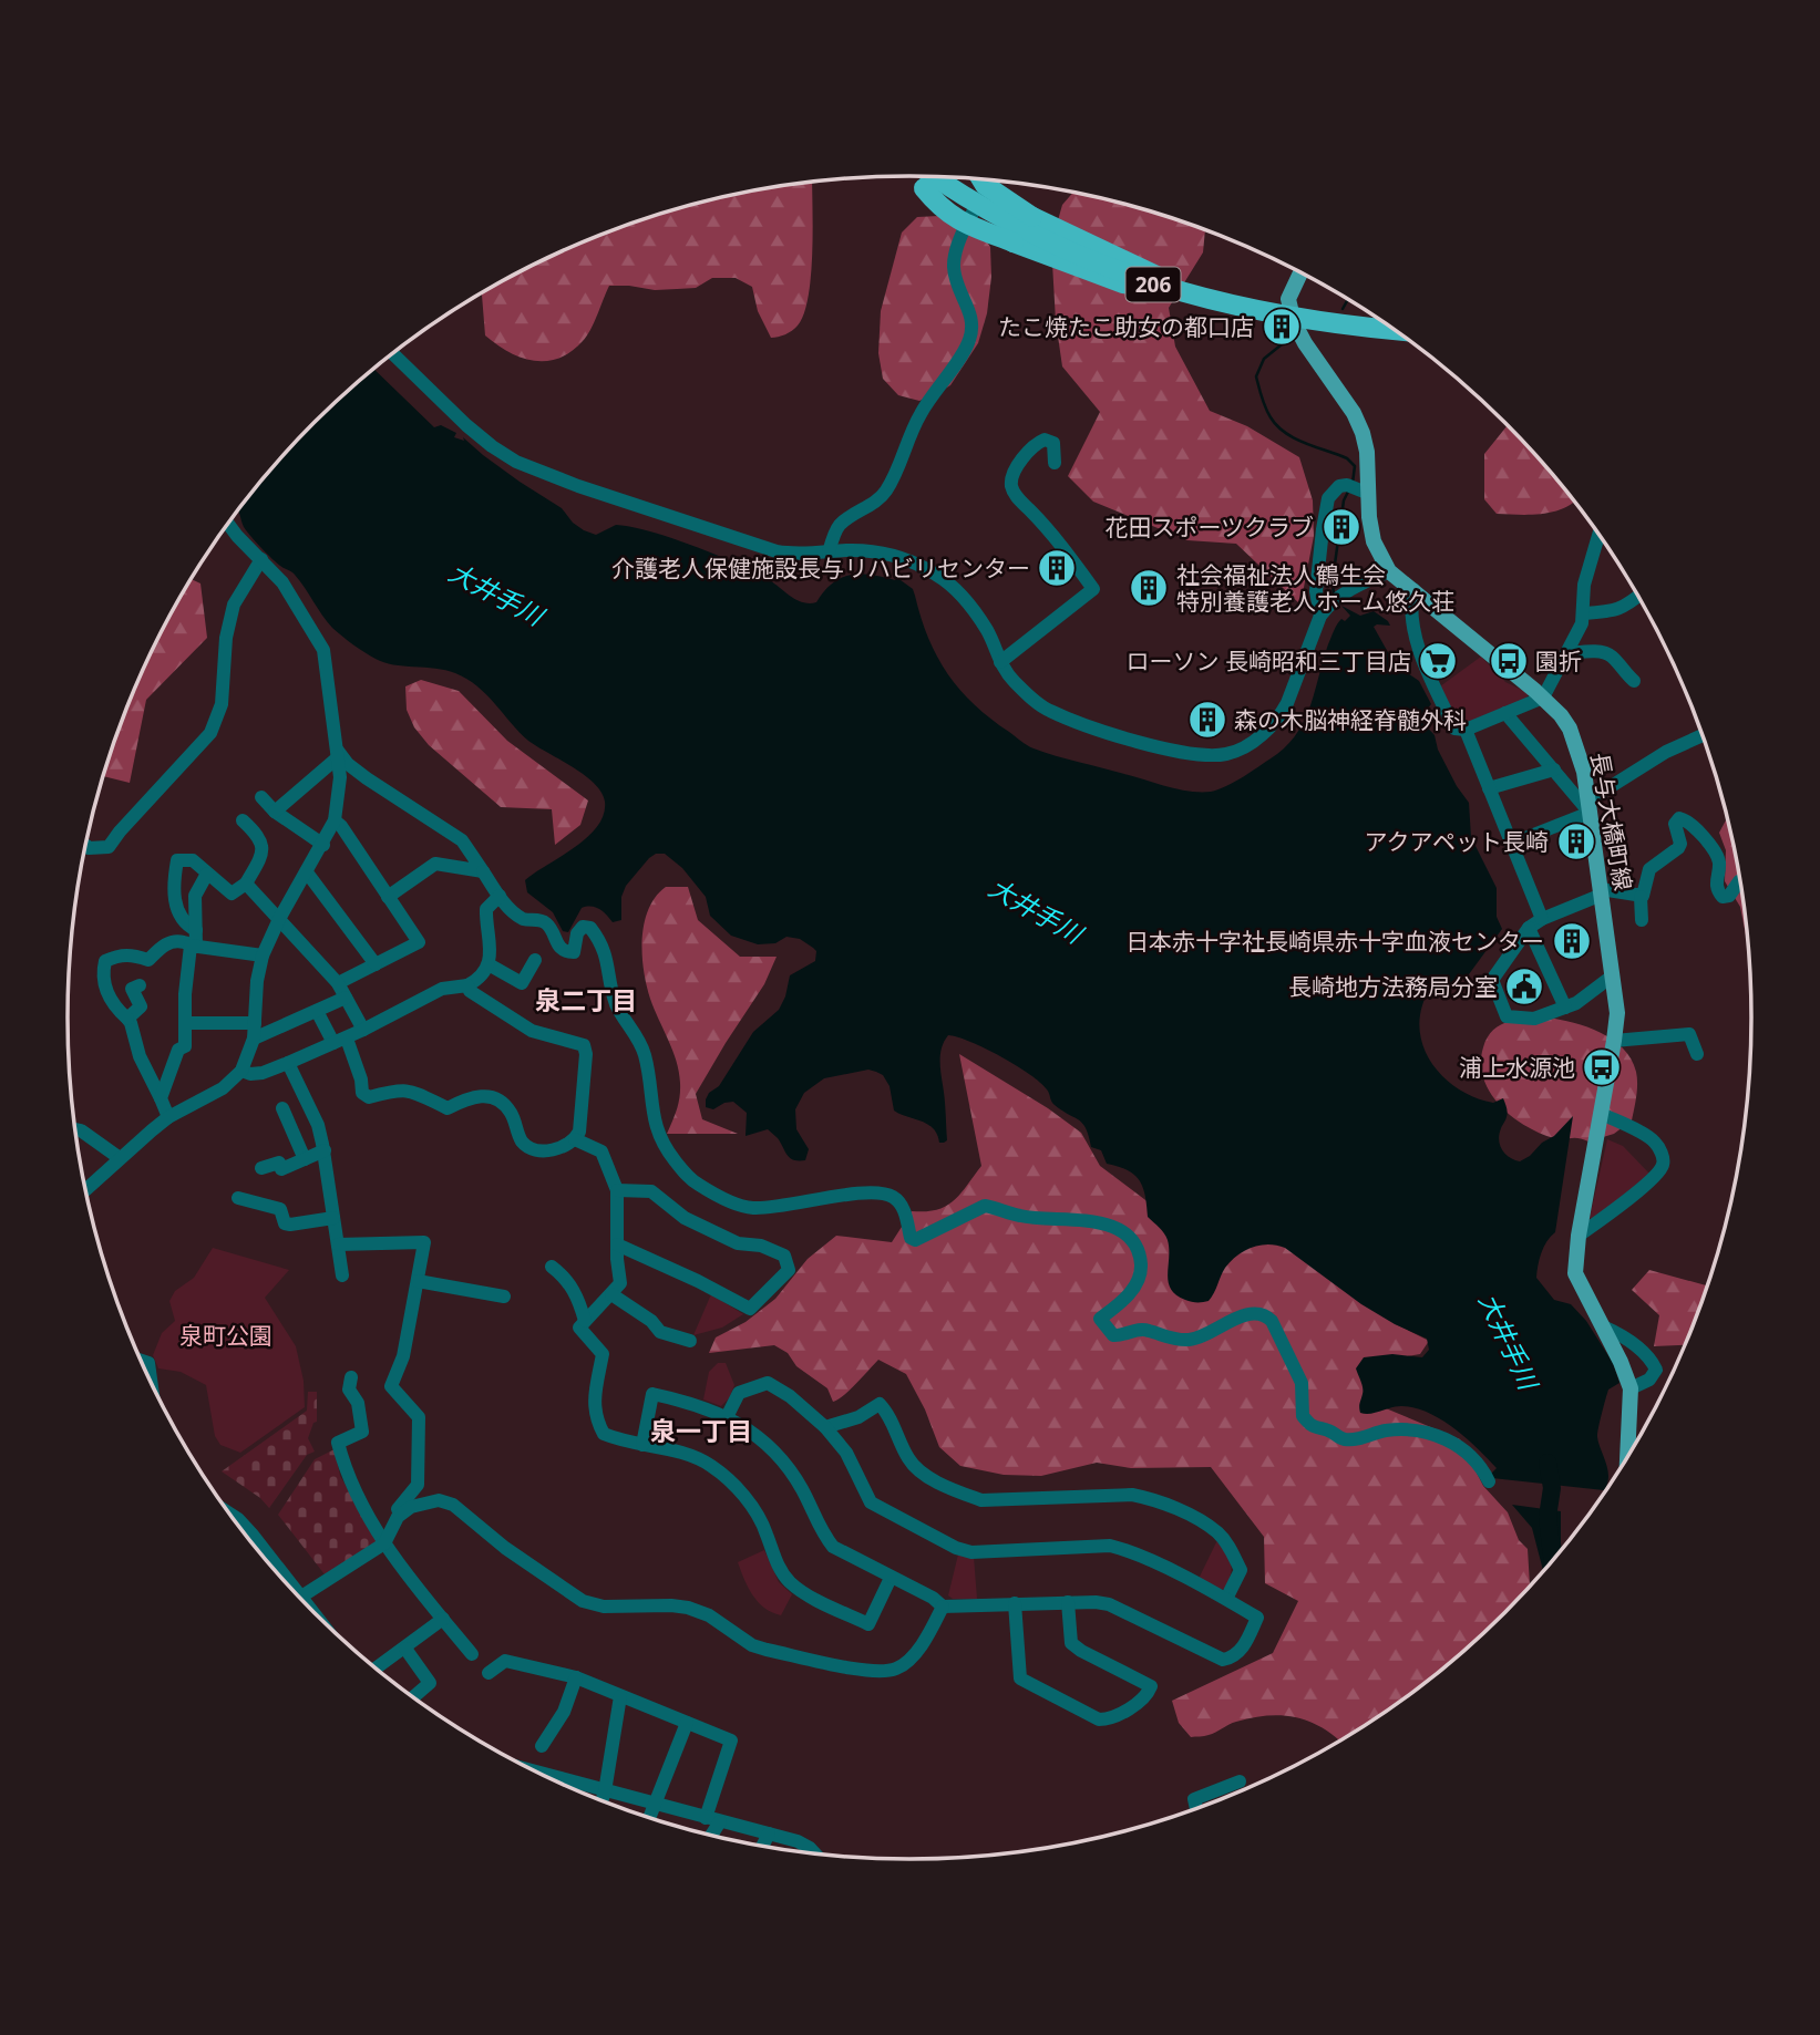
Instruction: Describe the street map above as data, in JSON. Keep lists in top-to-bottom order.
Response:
{
  "streets": {
    "highway": ["206"],
    "main road": ["長与大橋町線"]
  },
  "districts": ["泉二丁目", "泉一丁目"],
  "water": ["大井手川"],
  "parks": ["泉町公園"],
  "places": {
    "building": [
      "たこ焼たこ助女の都口店",
      "花田スポーツクラブ",
      "介護老人保健施設長与リハビリセンター",
      "社会福祉法人鶴生会 特別養護老人ホーム悠久荘",
      "森の木脳神経脊髄外科",
      "アクアペット長崎",
      "日本赤十字社長崎県赤十字血液センター"
    ],
    "supermarket": ["ローソン 長崎昭和三丁目店"],
    "bus stop": ["園折", "浦上水源池"],
    "public building": ["長崎地方法務局分室"]
  }
}
